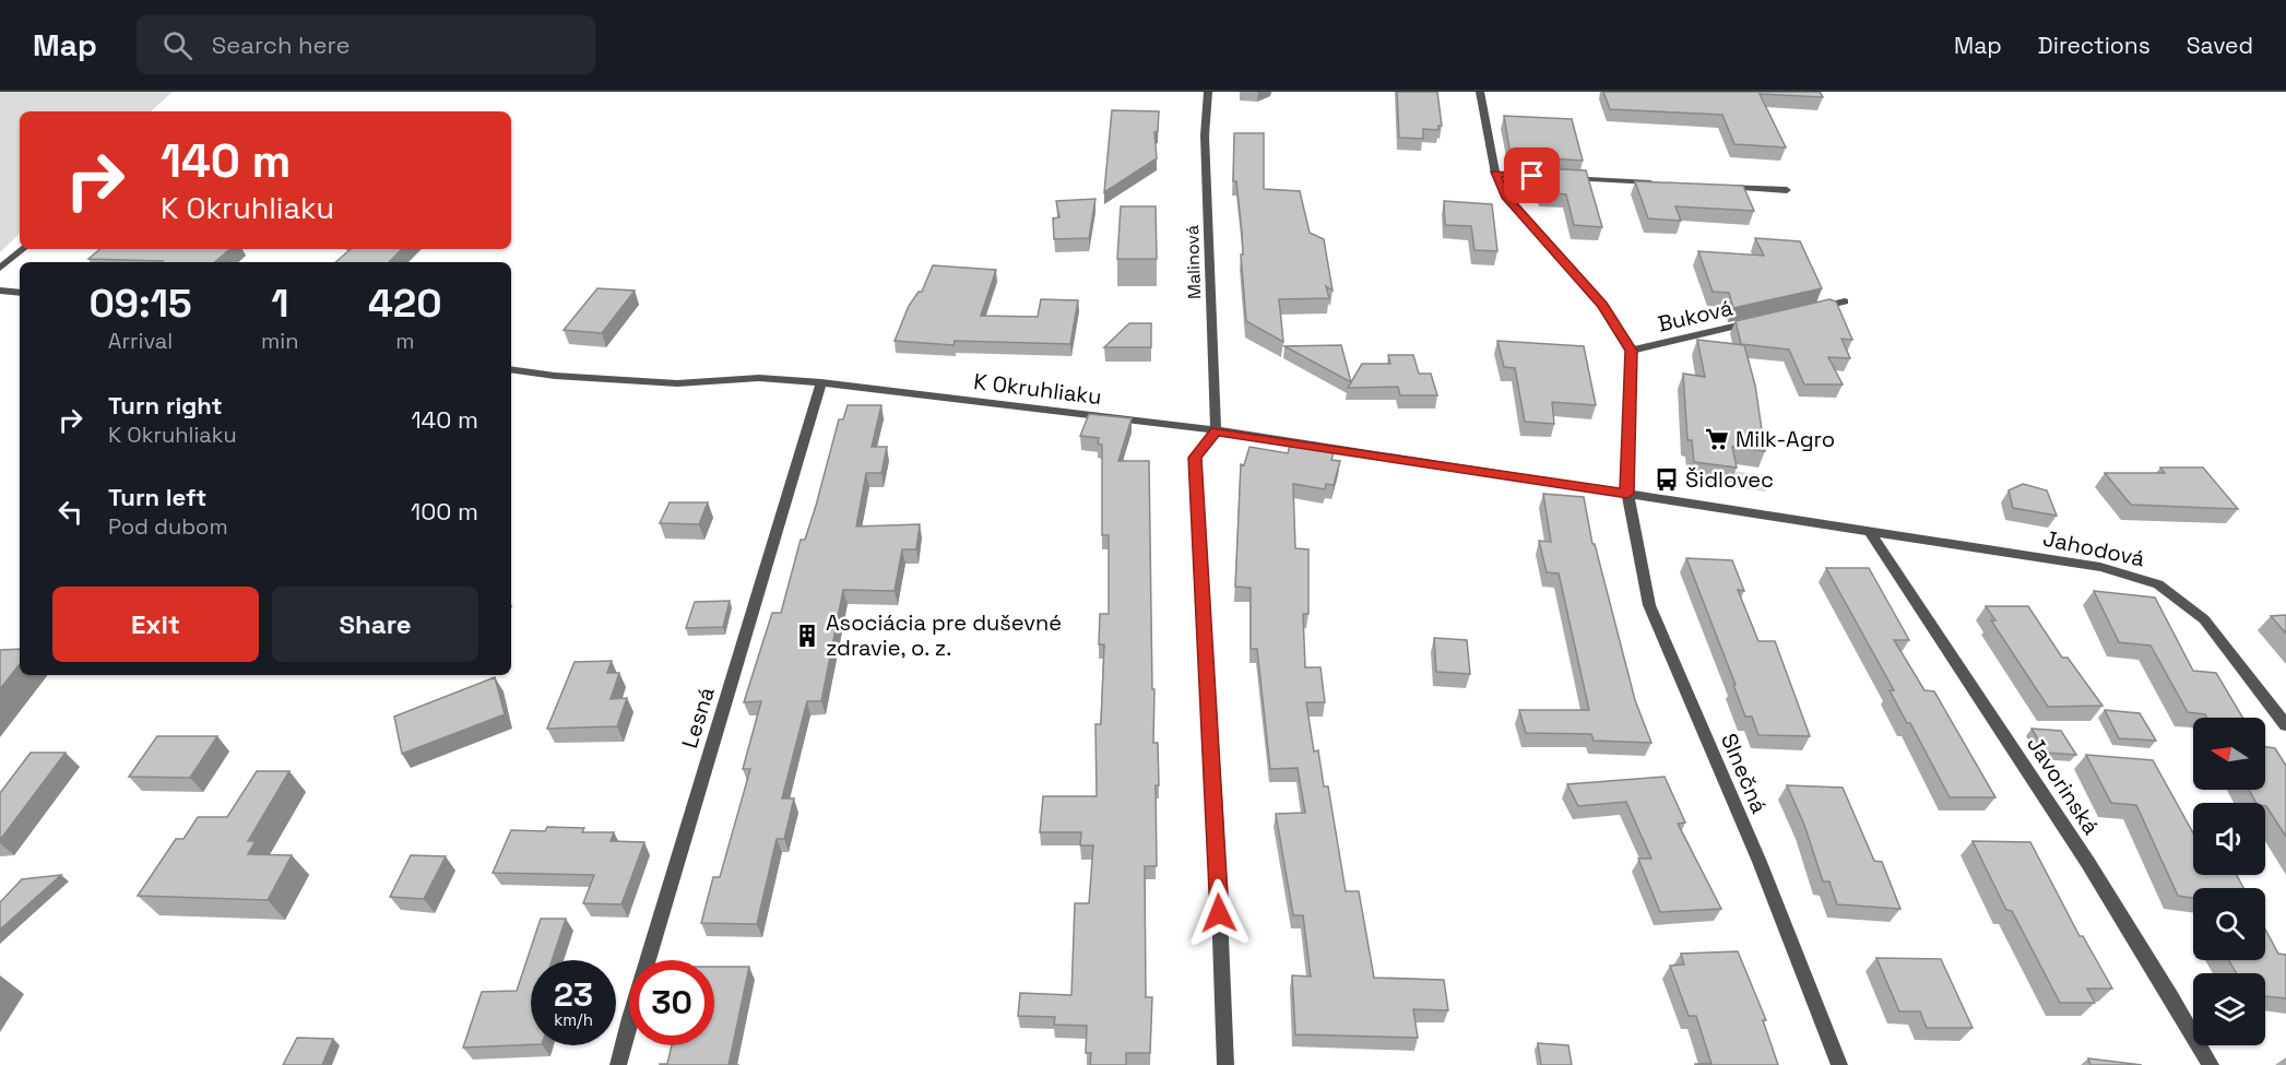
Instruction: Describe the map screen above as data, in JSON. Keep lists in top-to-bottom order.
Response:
{
  "streets": {
    "street": [
      "Malinová",
      "Buková",
      "K Okruhliaku",
      "Jahodová",
      "Lesná",
      "Slnečná",
      "Javorinská"
    ]
  },
  "crossings": [
    ["Malinová", "K Okruhliaku"],
    ["Buková", "Slnečná"],
    ["K Okruhliaku", "Jahodová"],
    ["K Okruhliaku", "Lesná"],
    ["K Okruhliaku", "Slnečná"],
    ["K Okruhliaku", "Javorinská"],
    ["Jahodová", "Javorinská"]
  ],
  "places": {
    "supermarket": ["Milk-Agro"],
    "bus stop": ["Šidlovec"],
    "building": ["Asociácia pre duševné zdravie, o. z."]
  },
  "north": "left",
  "page": {
    "header": "Map",
    "search": "Search here",
    "nav": ["Map", "Directions", "Saved"],
    "turn": ["140 m", "K Okruhliaku"],
    "eta": [
      "09:15",
      "Arrival",
      "1",
      "min",
      "420",
      "m"
    ],
    "list": [
      {
        "name": "Turn right",
        "note": "K Okruhliaku",
        "value": "140 m"
      },
      {
        "name": "Turn left",
        "note": "Pod dubom",
        "value": "100 m"
      }
    ],
    "buttons": ["Exit", "Share"],
    "speed": "23 km/h",
    "limit": "30"
  }
}
